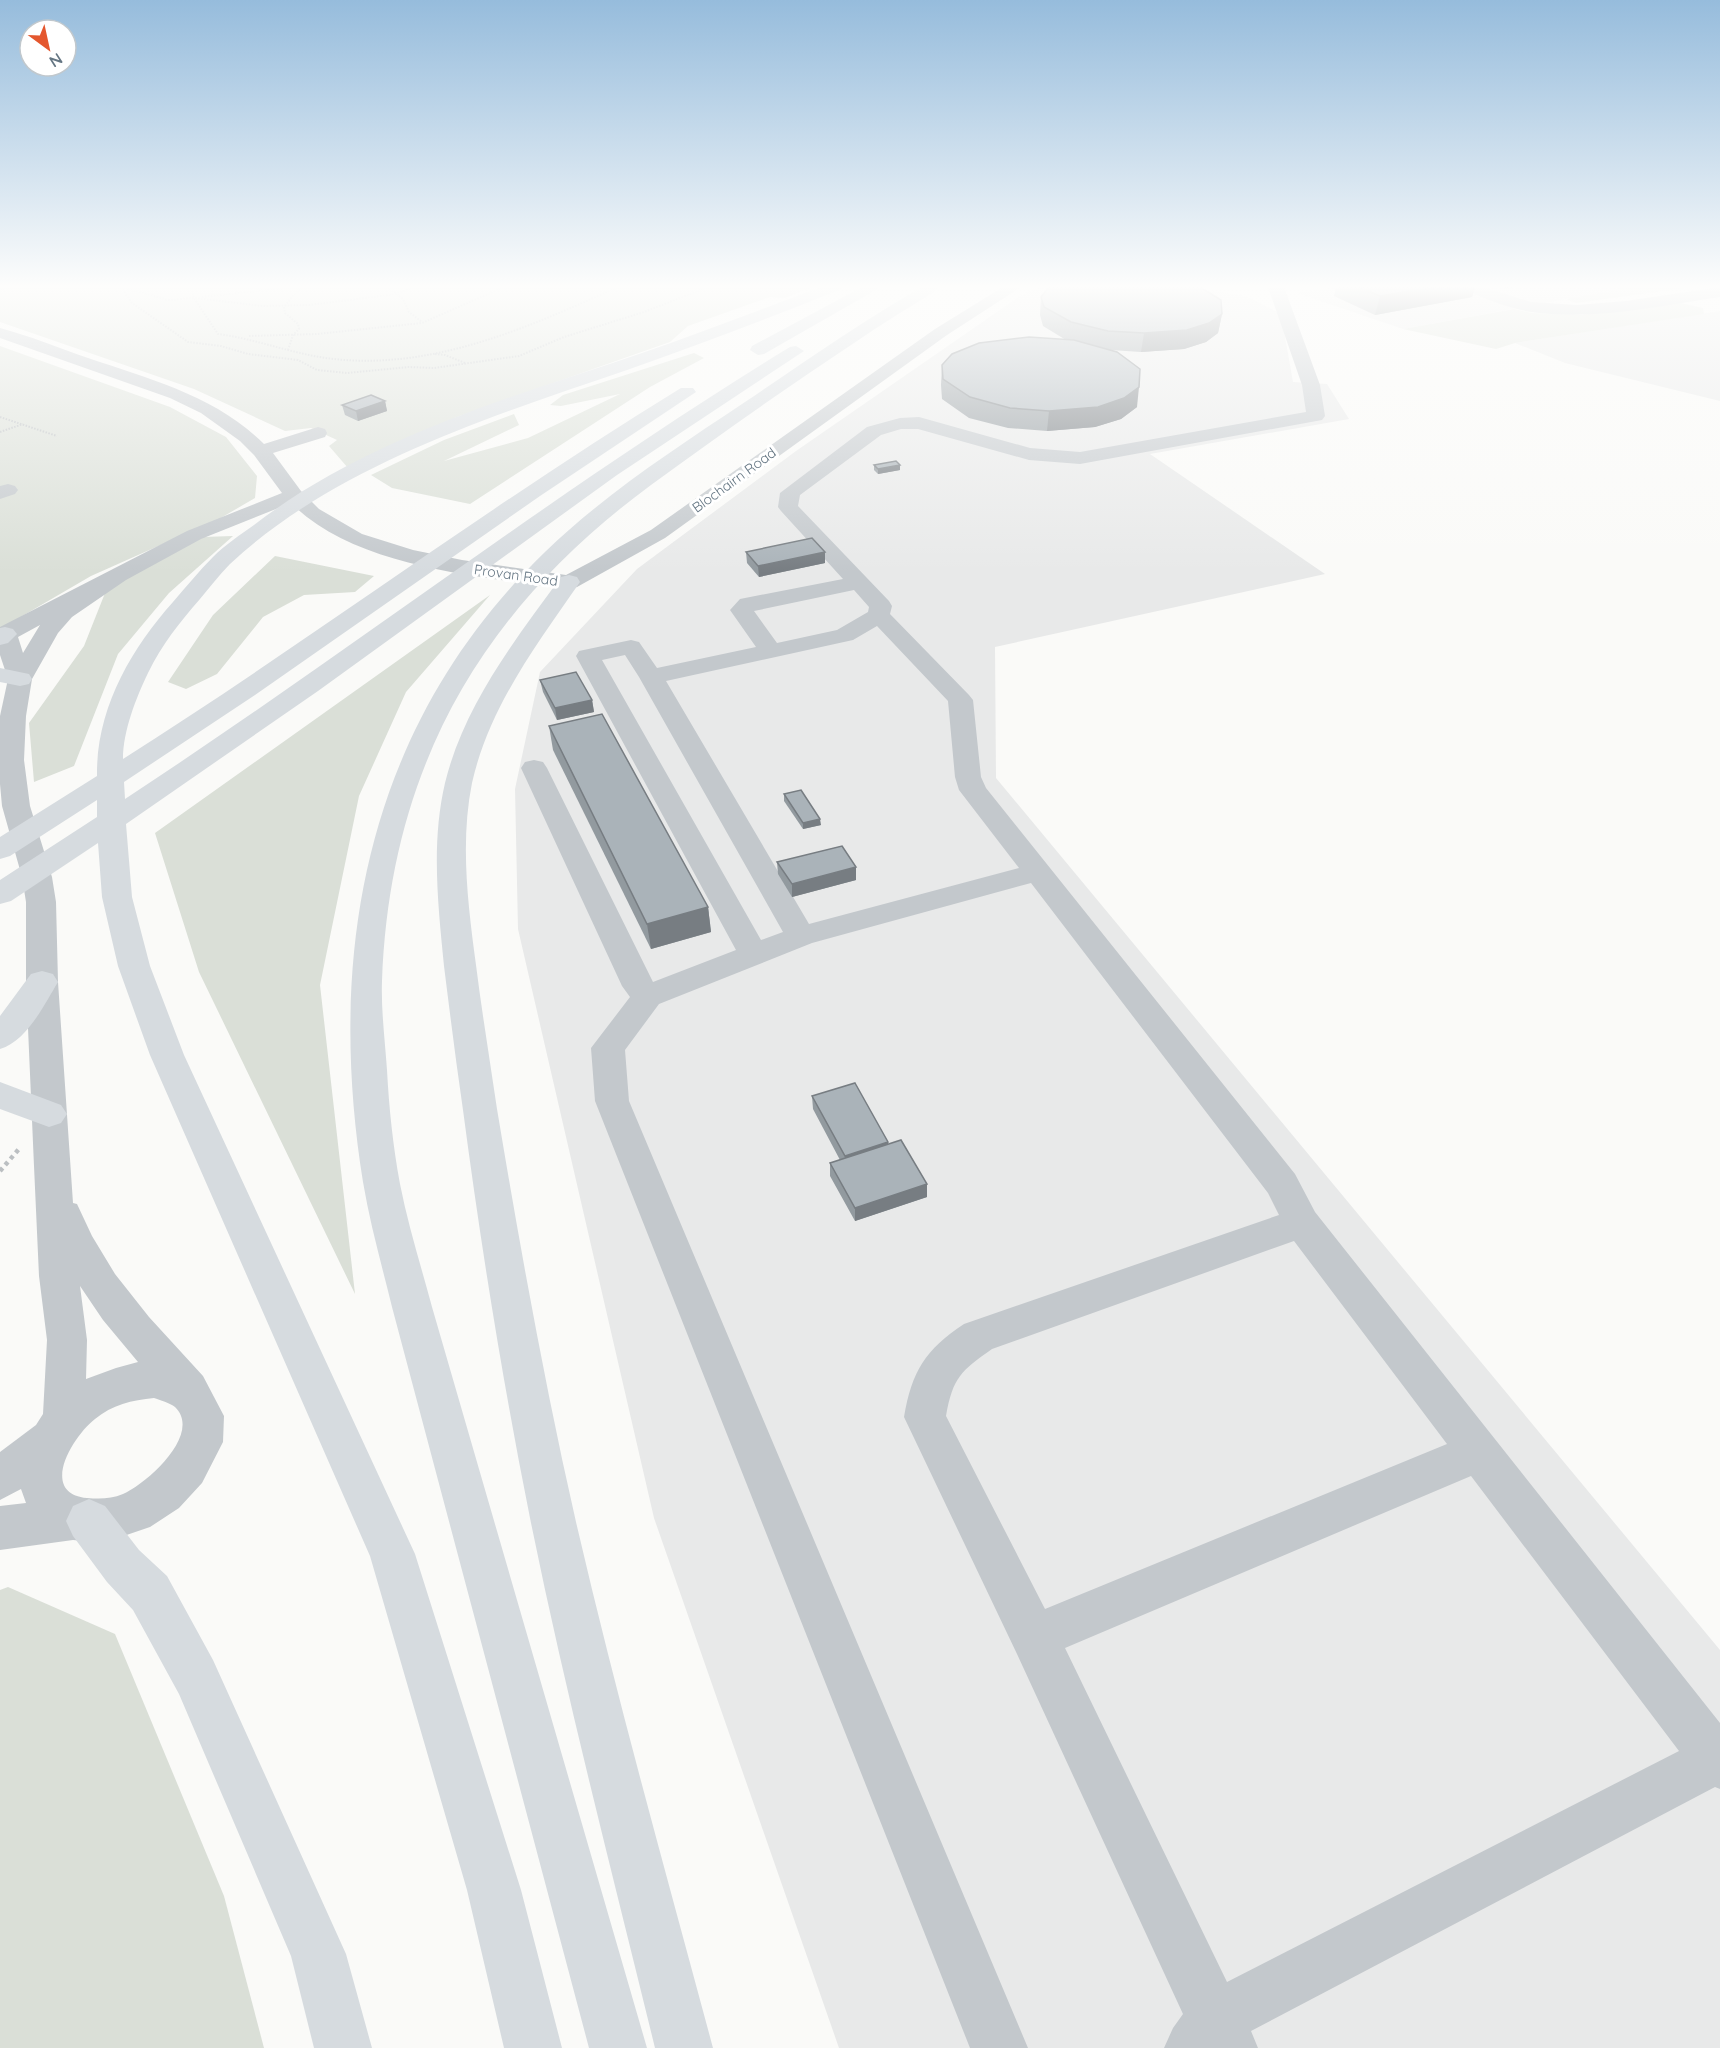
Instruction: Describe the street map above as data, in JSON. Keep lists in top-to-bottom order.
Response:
{
  "streets": {
    "street": ["Blochairn Road", "Provan Road"]
  },
  "crossings": [
    ["Blochairn Road", "Provan Road"]
  ],
  "north": "bottom right"
}
